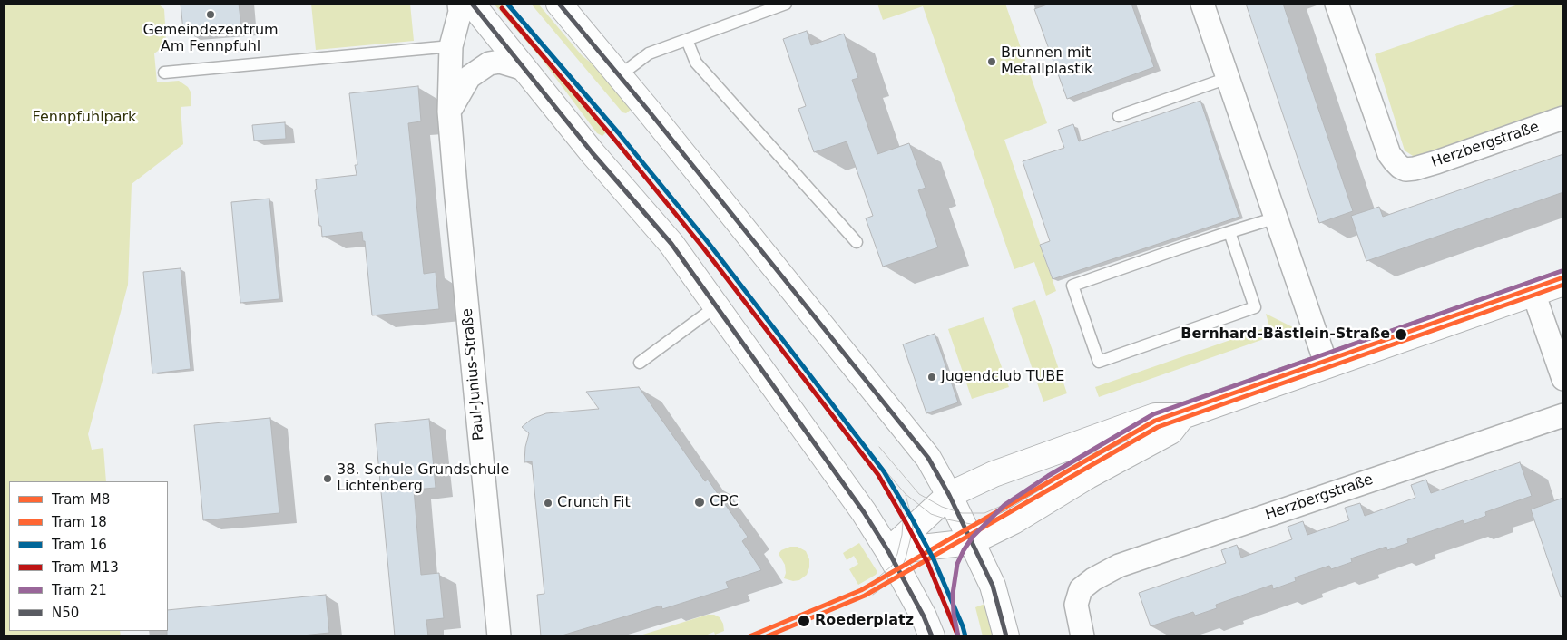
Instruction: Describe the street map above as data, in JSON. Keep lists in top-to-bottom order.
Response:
{
  "streets": {
    "street": ["Herzbergstraße", "Paul-Junius-Straße"]
  },
  "parks": ["Fennpfuhlpark"],
  "places": [
    "Gemeindezentrum Am Fennpfuhl",
    "Brunnen mit Metallplastik",
    "Bernhard-Bästlein-Straße",
    "Jugendclub TUBE",
    "38. Schule Grundschule Lichtenberg",
    "CPC",
    "Crunch Fit",
    "Roederplatz"
  ],
  "lines": [
    "tram line 16",
    "transit line N50",
    "tram line M13",
    "tram line 21",
    "tram line M8",
    "tram line 18"
  ],
  "legend": [
    "Tram M8",
    "Tram 18",
    "Tram 16",
    "Tram M13",
    "Tram 21",
    "N50"
  ]
}
